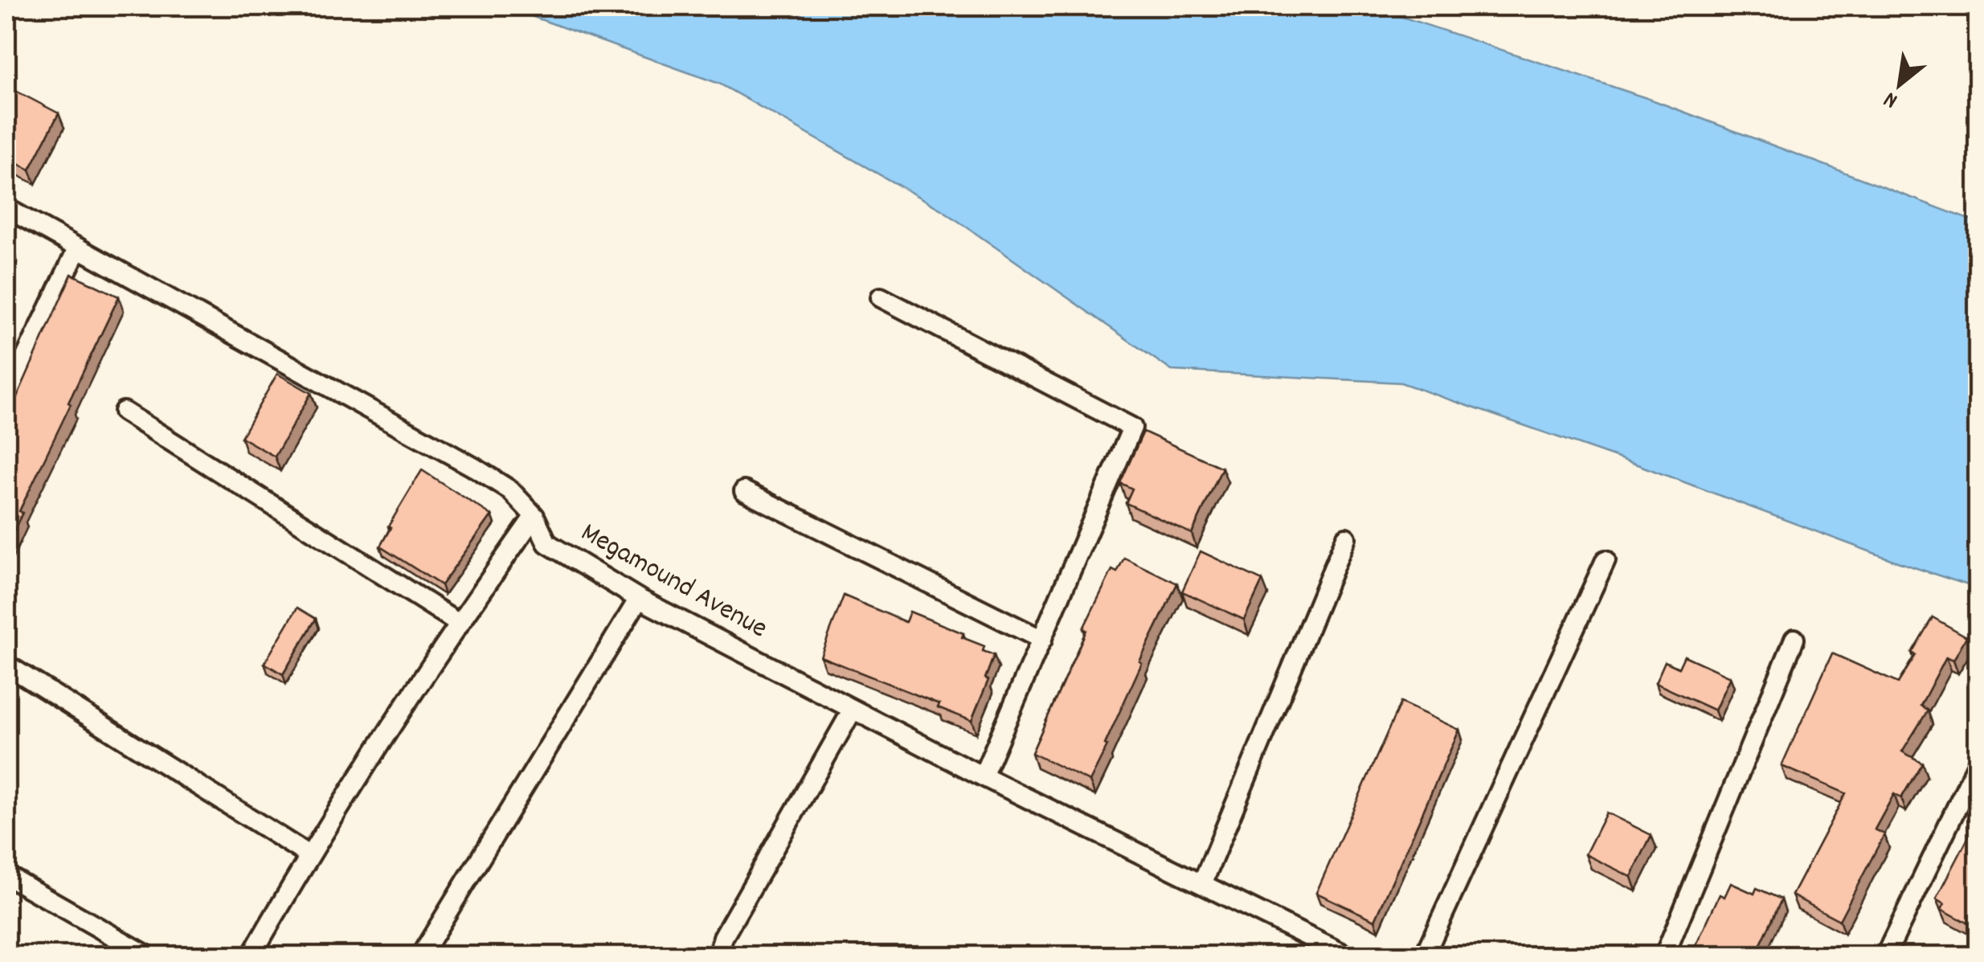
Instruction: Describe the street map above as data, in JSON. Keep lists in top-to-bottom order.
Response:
{
  "streets": {
    "street": ["Megamound Avenue"]
  },
  "north": "bottom left"
}
